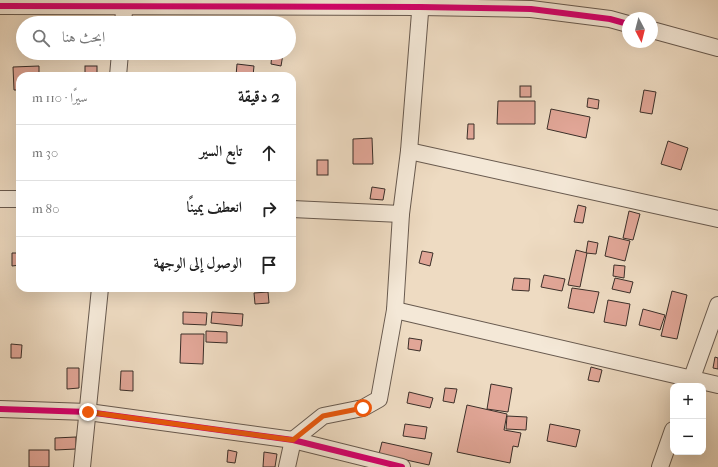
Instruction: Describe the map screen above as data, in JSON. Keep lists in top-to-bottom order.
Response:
{
  "north": "bottom",
  "page": {
    "search": "ابحث هنا",
    "heading": ["2 دقيقة", "سيرًا · 110 m"],
    "list": [
      ["تابع السير", "30 m"],
      ["انعطف يمينًا", "80 m"],
      "الوصول إلى الوجهة"
    ],
    "map_buttons": ["+", "−"]
  }
}
